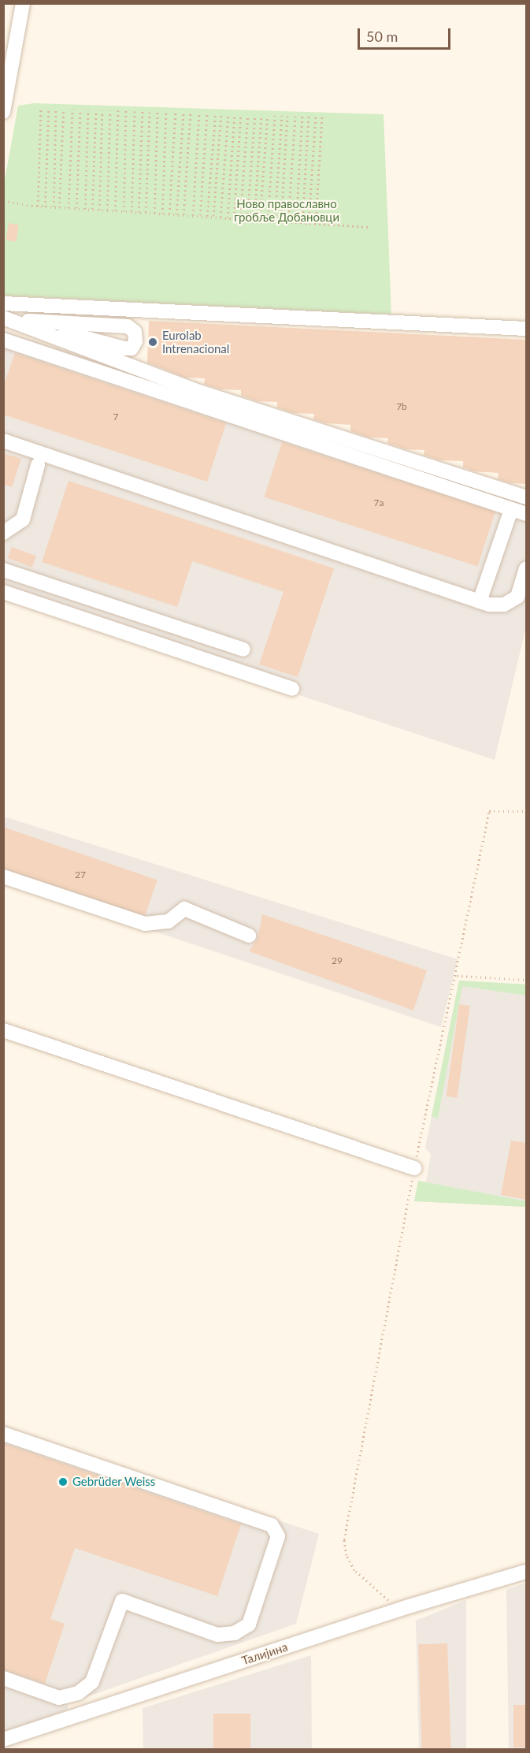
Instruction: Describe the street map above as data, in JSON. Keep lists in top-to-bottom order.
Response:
{
  "streets": {
    "street": ["Талијина"]
  },
  "parks": ["Ново православно гробље Добановци"],
  "places": ["Eurolab Intrenacional", "Gebrüder Weiss"],
  "house_numbers": [
    "7b",
    "7",
    "7a",
    "27",
    "29"
  ],
  "scale_bar": "50 m"
}
